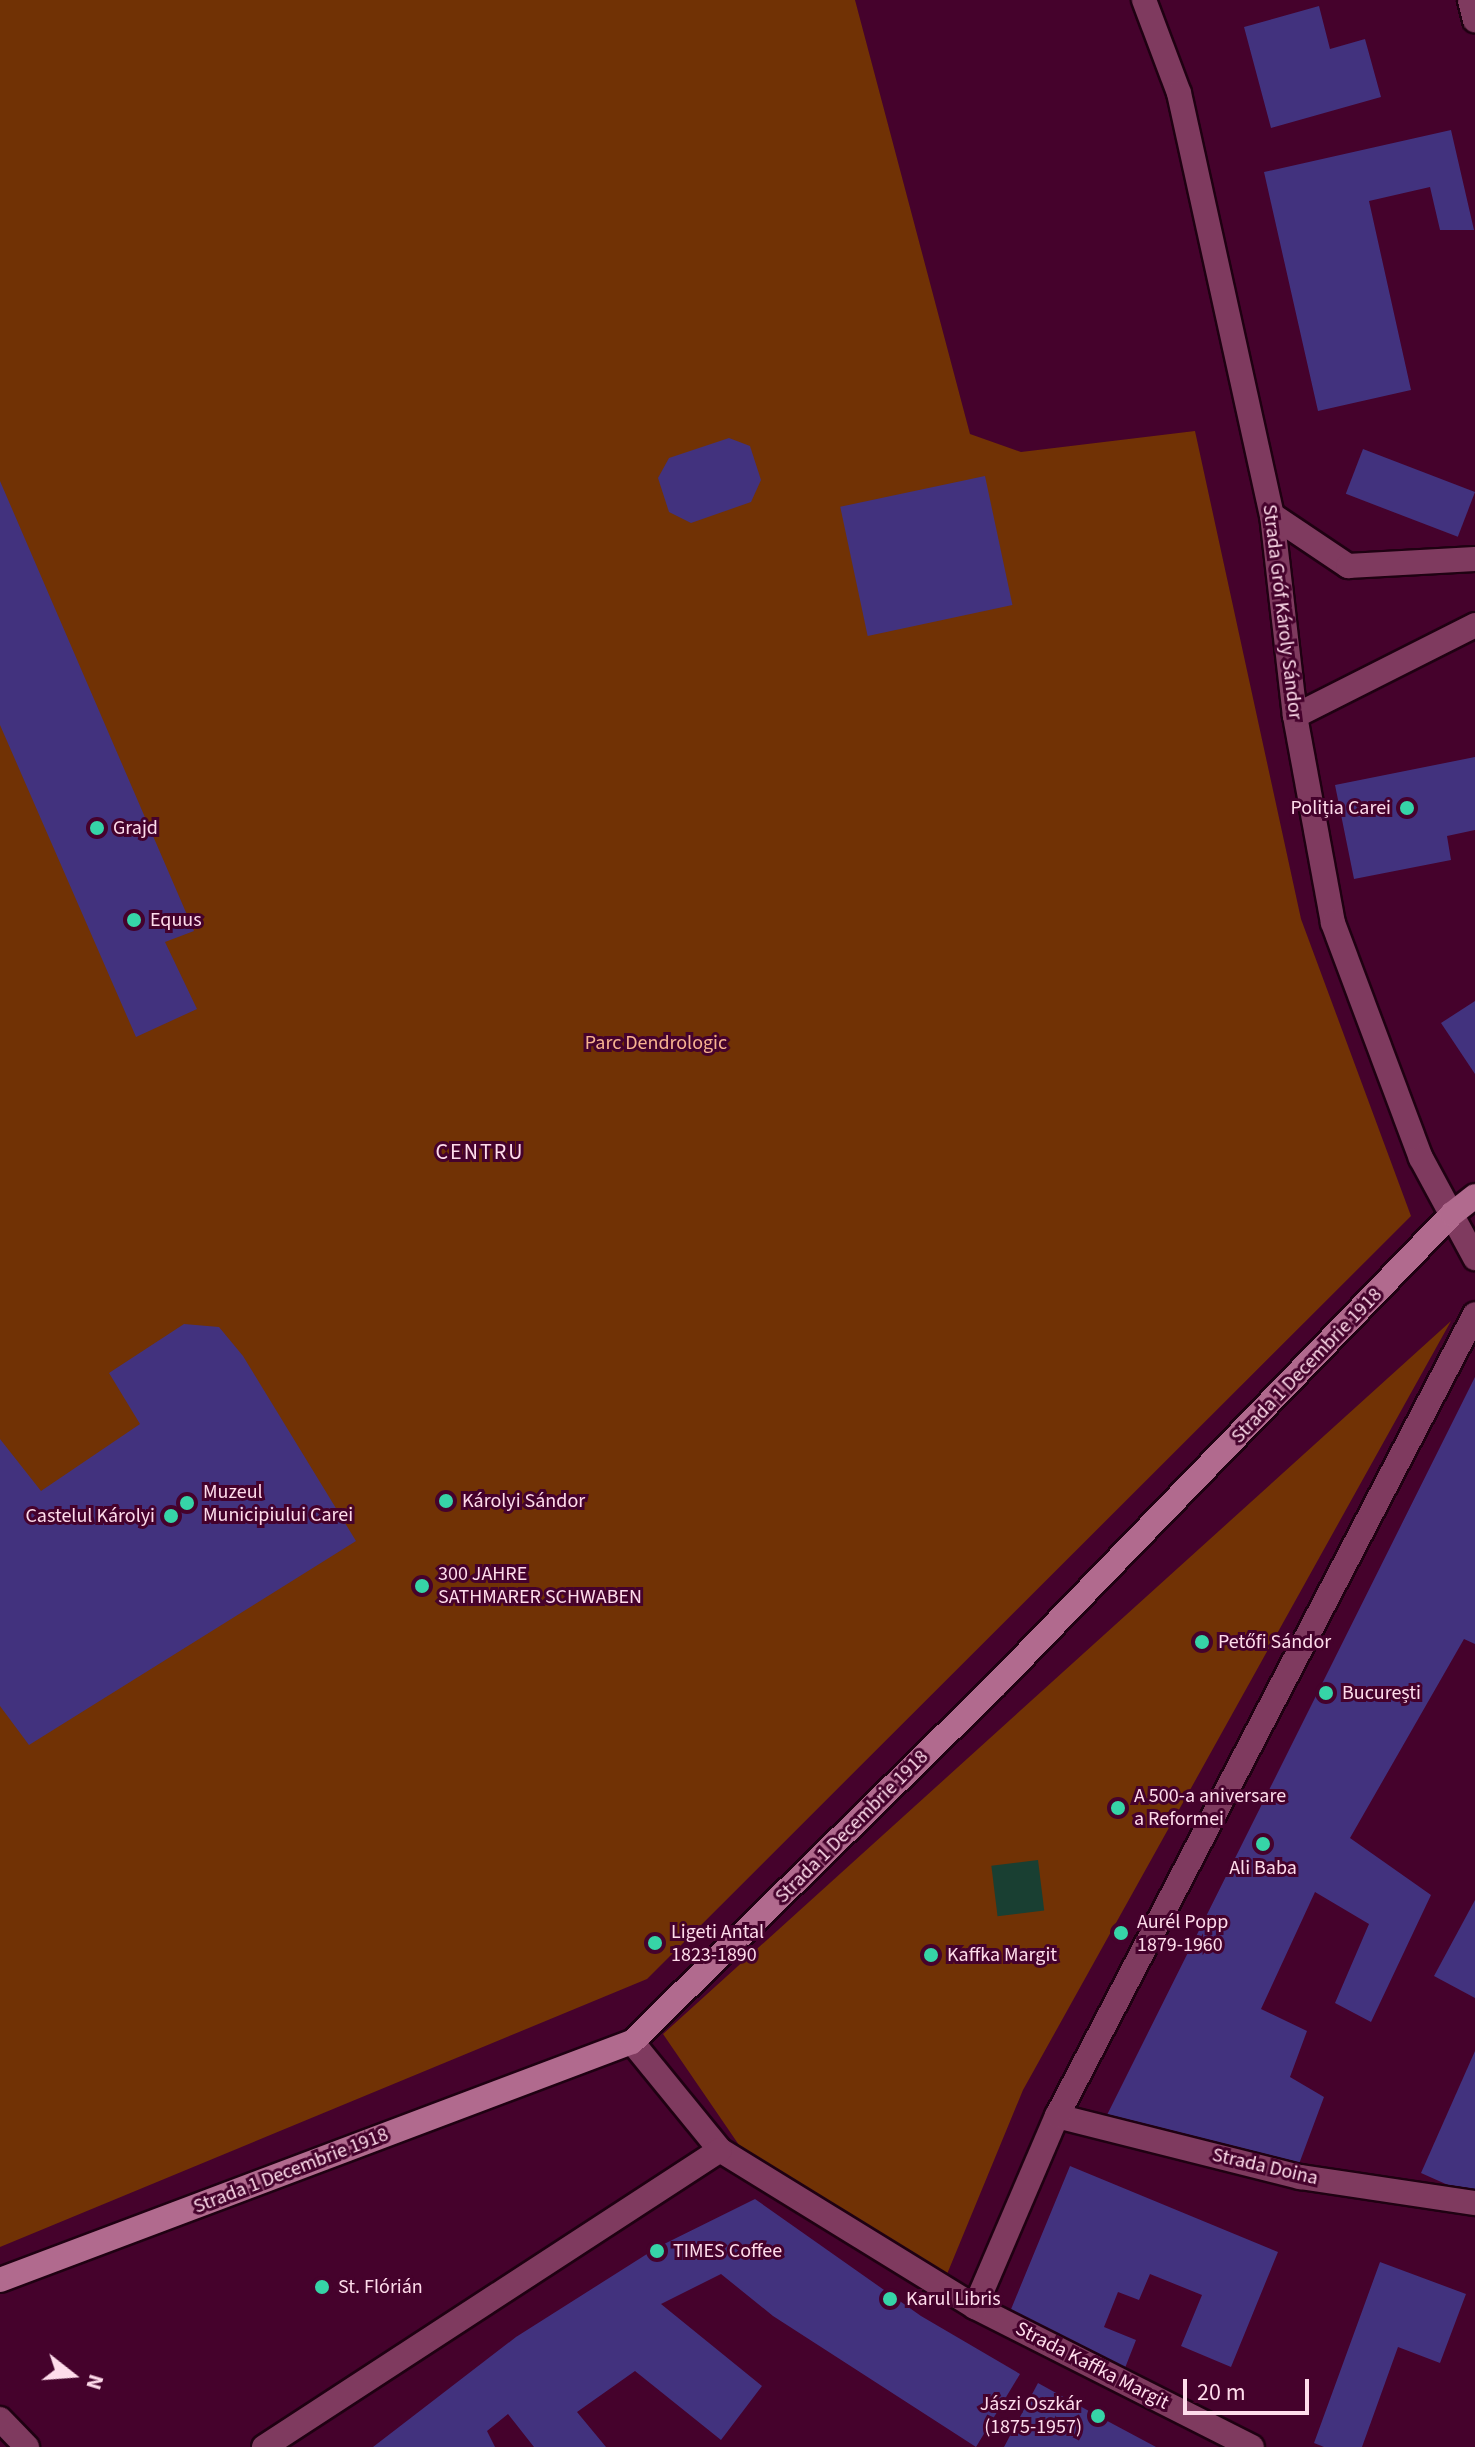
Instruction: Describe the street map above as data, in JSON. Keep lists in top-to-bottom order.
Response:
{
  "streets": {
    "main road": ["Strada 1 Decembrie 1918"],
    "street": ["Strada Gróf Károly Sándor", "Strada Doina", "Strada Kaffka Margit"]
  },
  "crossings": [
    ["Strada Gróf Károly Sándor", "Strada 1 Decembrie 1918"],
    ["Strada 1 Decembrie 1918", "Strada Kaffka Margit"]
  ],
  "districts": ["CENTRU"],
  "parks": ["Parc Dendrologic"],
  "places": [
    "Poliția Carei",
    "Grajd",
    "Equus",
    "Károlyi Sándor",
    "Muzeul Municipiului Carei",
    "Castelul Károlyi",
    "300 JAHRE SATHMARER SCHWABEN",
    "Petőfi Sándor",
    "București",
    "A 500-a aniversare a Reformei",
    "Ali Baba",
    "Aurél Popp 1879-1960",
    "Ligeti Antal 1823-1890",
    "Kaffka Margit",
    "TIMES Coffee",
    "St. Flórián",
    "Karul Libris",
    "Jászi Oszkár (1875-1957)"
  ],
  "scale_bar": "20 m",
  "north": "right"
}
